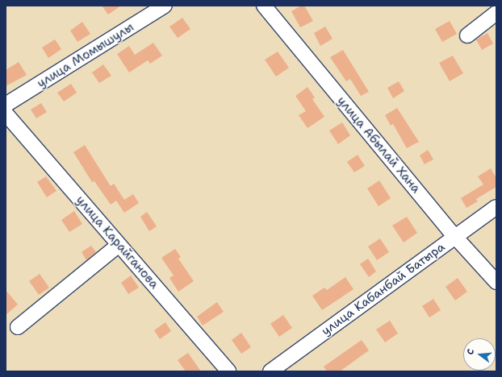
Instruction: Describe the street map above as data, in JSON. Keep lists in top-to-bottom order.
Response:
{
  "streets": {
    "street": [
      "улица Момышулы",
      "улица Абылай Хана",
      "улица Карайганова",
      "улица Кабанбай Батыра"
    ]
  },
  "crossings": [
    ["улица Абылай Хана", "улица Кабанбай Батыра"]
  ],
  "north": "left"
}
